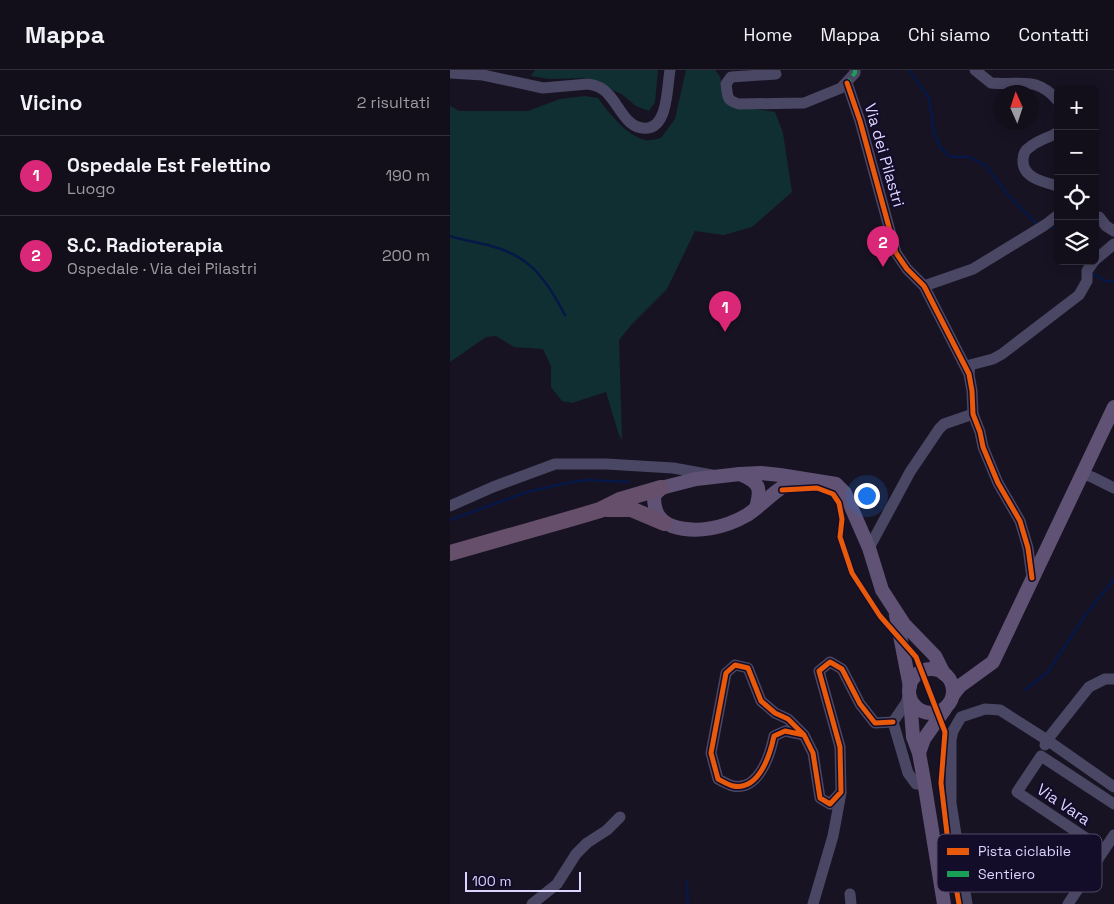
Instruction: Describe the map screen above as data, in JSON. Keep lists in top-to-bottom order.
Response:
{
  "streets": {
    "street": ["Via dei Pilastri", "Via Vara"]
  },
  "legend": ["Pista ciclabile", "Sentiero"],
  "scale_bar": "100 m",
  "north": "top",
  "page": {
    "header": "Mappa",
    "nav": [
      "Home",
      "Mappa",
      "Chi siamo",
      "Contatti"
    ],
    "heading": ["Vicino", "2 risultati"],
    "map_buttons": ["+", "−"],
    "list": [
      {
        "mark": "1",
        "name": "Ospedale Est Felettino",
        "note": "Luogo",
        "value": "190 m"
      },
      {
        "mark": "2",
        "name": "S.C. Radioterapia",
        "note": "Ospedale · Via dei Pilastri",
        "value": "200 m"
      }
    ],
    "pins": ["2", "1"],
    "scale": "100 m"
  }
}
